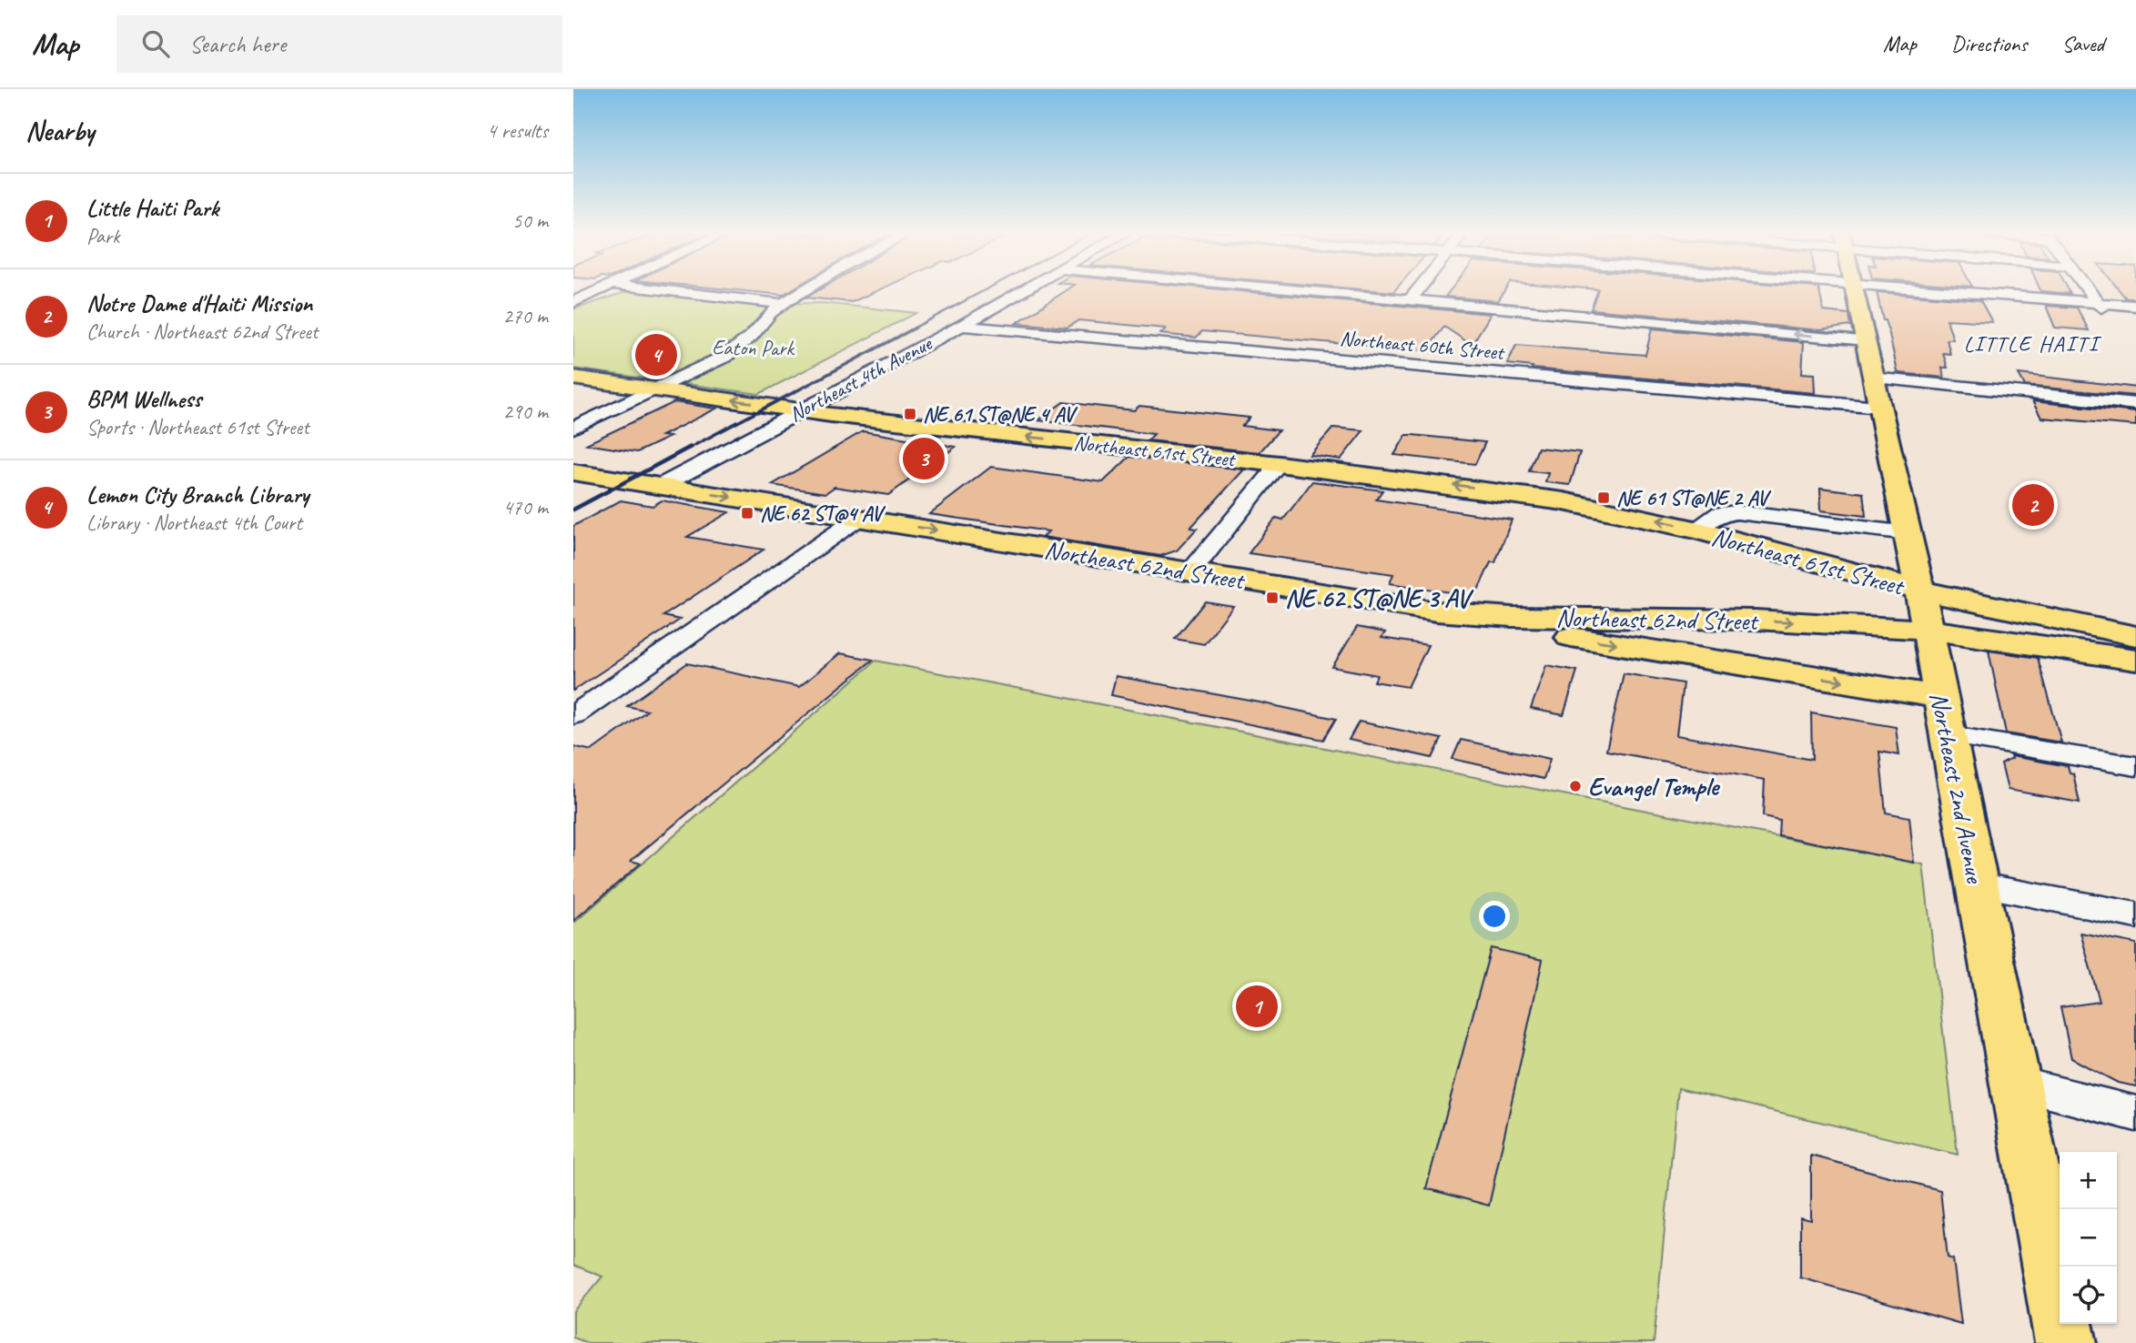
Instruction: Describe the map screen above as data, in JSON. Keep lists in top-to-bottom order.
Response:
{
  "streets": {
    "main road": ["Northeast 61st Street", "Northeast 62nd Street", "Northeast 2nd Avenue"],
    "street": ["Northeast 60th Street", "Northeast 4th Avenue"]
  },
  "crossings": [
    ["Northeast 60th Street", "Northeast 4th Avenue"],
    ["Northeast 60th Street", "Northeast 2nd Avenue"],
    ["Northeast 4th Avenue", "Northeast 61st Street"],
    ["Northeast 4th Avenue", "Northeast 62nd Street"],
    ["Northeast 61st Street", "Northeast 2nd Avenue"],
    ["Northeast 62nd Street", "Northeast 2nd Avenue"]
  ],
  "one_way": ["Northeast 61st Street"],
  "districts": ["LITTLE HAITI"],
  "parks": ["Eaton Park"],
  "places": {
    "transit": [
      "NE 61 ST@NE 4 AV",
      "NE 61 ST@NE 2 AV",
      "NE 62 ST@4 AV",
      "NE 62 ST@NE 3 AV"
    ],
    "other": ["Evangel Temple"]
  },
  "page": {
    "header": "Map",
    "search": "Search here",
    "nav": ["Map", "Directions", "Saved"],
    "heading": ["Nearby", "4 results"],
    "list": [
      {
        "mark": "1",
        "name": "Little Haiti Park",
        "note": "Park",
        "value": "50 m"
      },
      {
        "mark": "2",
        "name": "Notre Dame d'Haiti Mission",
        "note": "Church · Northeast 62nd Street",
        "value": "270 m"
      },
      {
        "mark": "3",
        "name": "BPM Wellness",
        "note": "Sports · Northeast 61st Street",
        "value": "290 m"
      },
      {
        "mark": "4",
        "name": "Lemon City Branch Library",
        "note": "Library · Northeast 4th Court",
        "value": "470 m"
      }
    ],
    "pins": [
      "4",
      "3",
      "2",
      "1"
    ],
    "map_buttons": ["+", "−"]
  }
}
